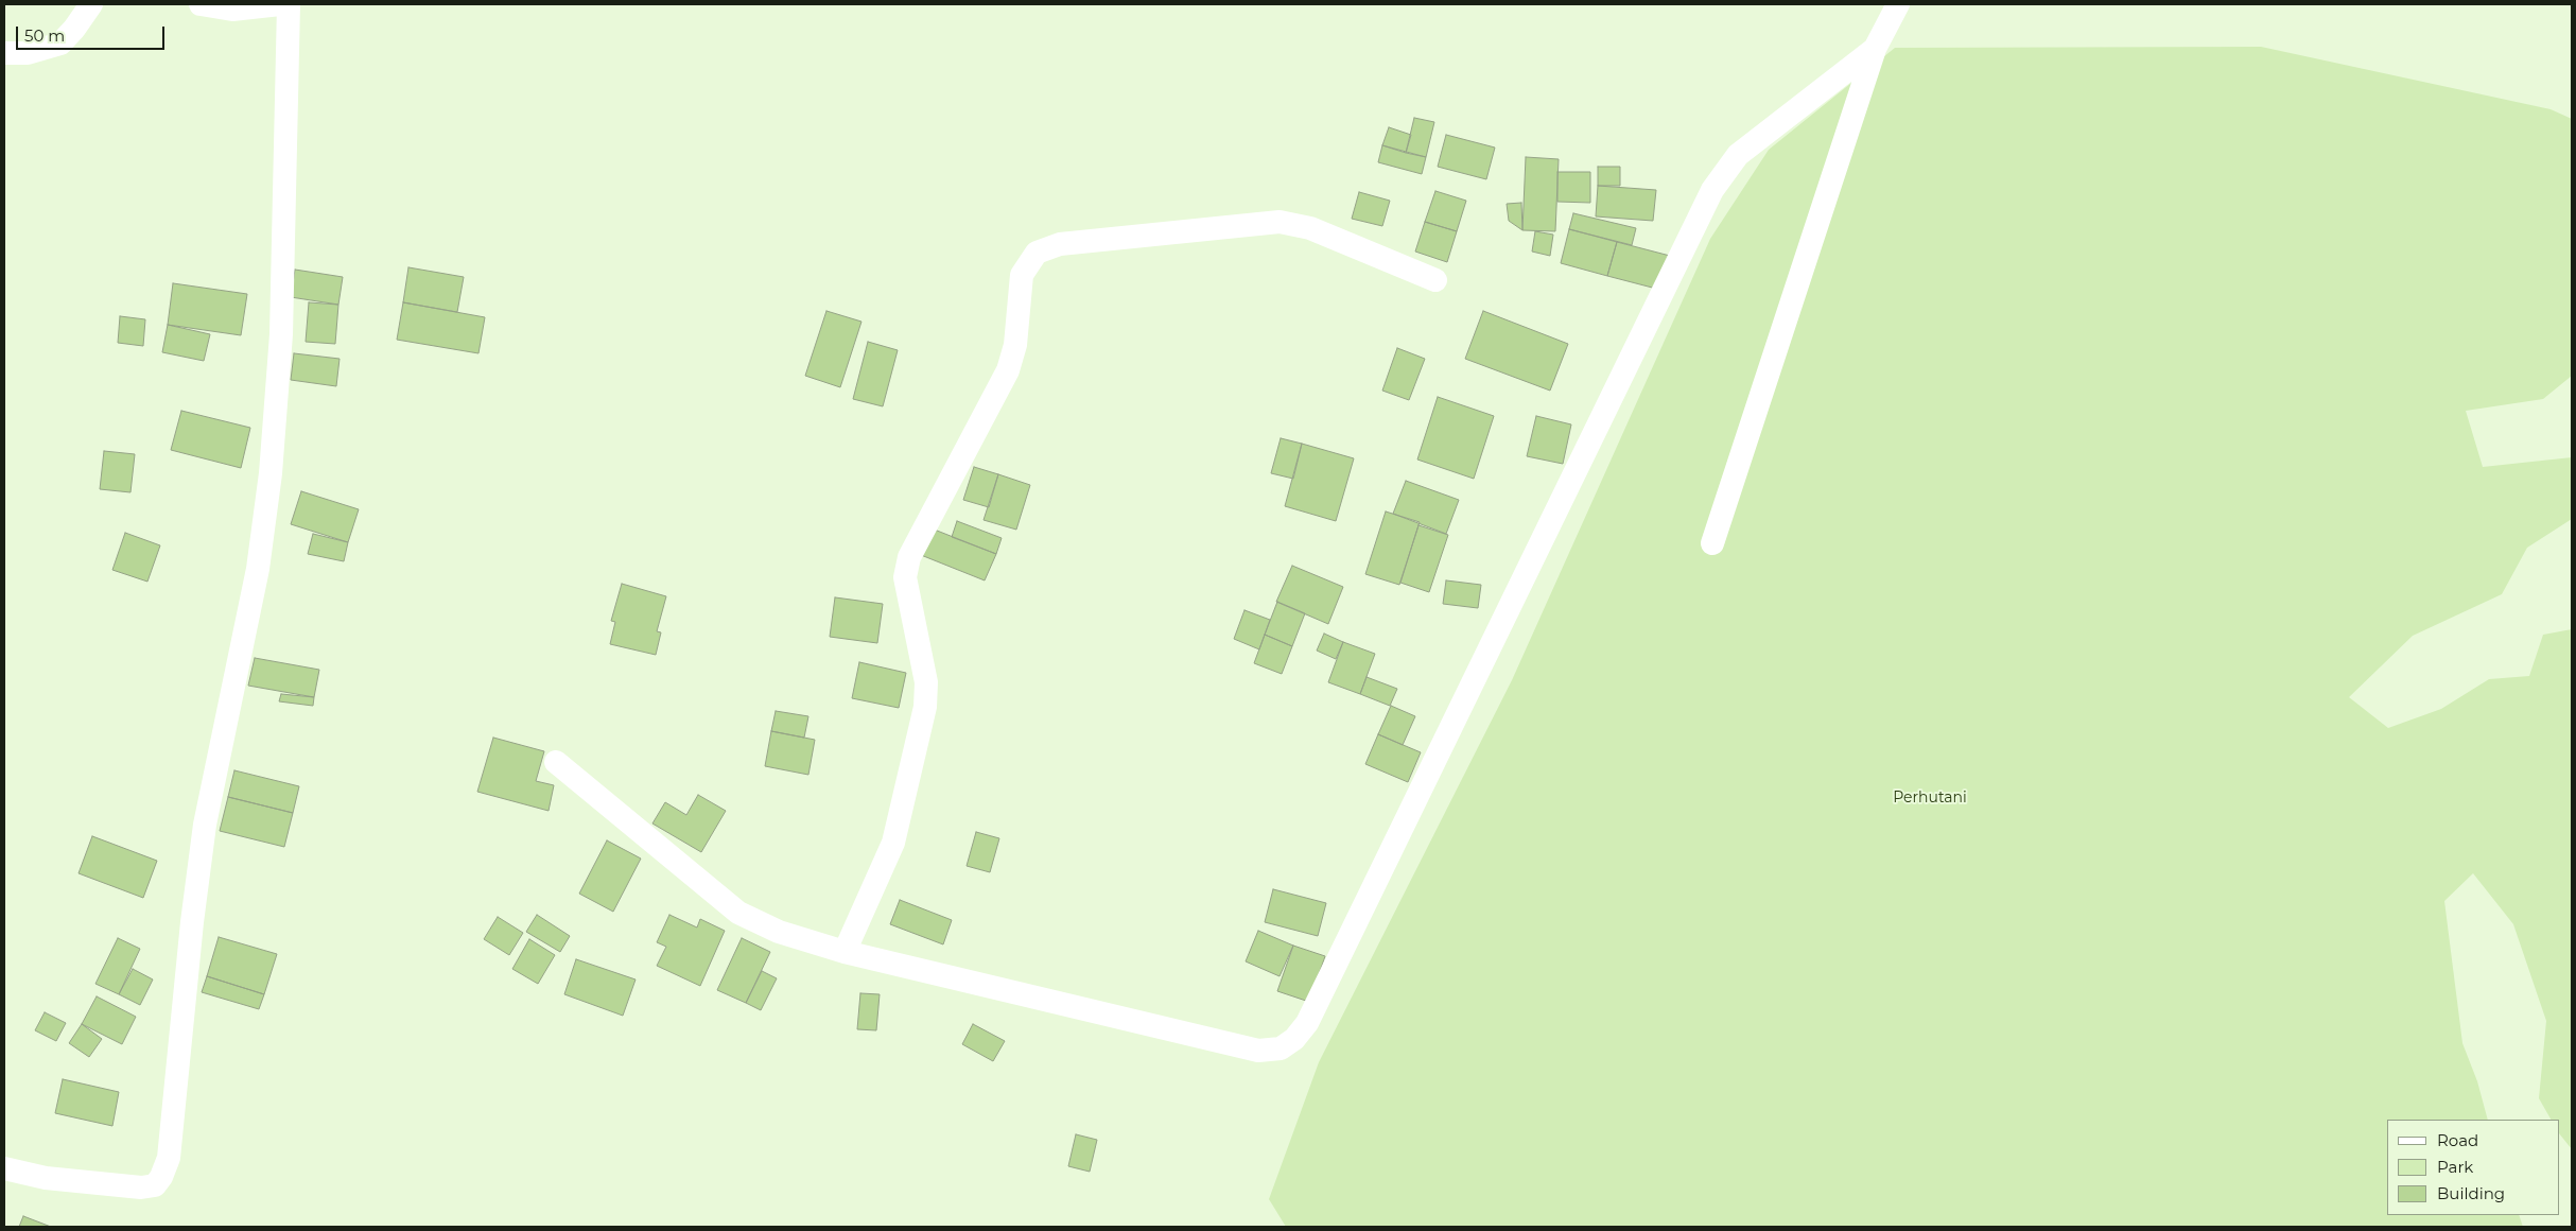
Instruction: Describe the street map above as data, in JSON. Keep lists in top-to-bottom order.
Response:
{
  "parks": ["Perhutani"],
  "legend": ["Road", "Park", "Building"],
  "scale_bar": "50 m"
}
